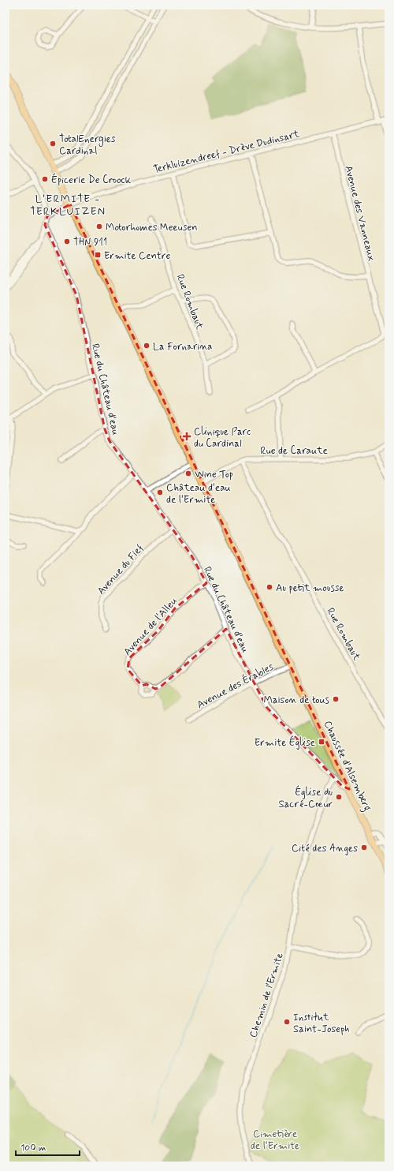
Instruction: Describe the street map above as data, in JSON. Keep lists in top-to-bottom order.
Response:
{
  "streets": {
    "main road": ["Chaussée d'Alsemberg"],
    "street": [
      "Terkluizendreef - Drève Dudinsart",
      "Avenue des Vanneaux",
      "Rue Rombaut",
      "Rue du Château d'eau",
      "Rue de Caraute",
      "Avenue du Fief",
      "Avenue de l'Alleu",
      "Avenue des Érables",
      "Chemin de l'Ermite"
    ]
  },
  "crossings": [
    ["Terkluizendreef - Drève Dudinsart", "Avenue des Vanneaux"],
    ["Terkluizendreef - Drève Dudinsart", "Chaussée d'Alsemberg"],
    ["Rue Rombaut", "Rue de Caraute"],
    ["Rue du Château d'eau", "Avenue du Fief"],
    ["Rue du Château d'eau", "Avenue de l'Alleu"],
    ["Rue du Château d'eau", "Avenue des Érables"],
    ["Rue du Château d'eau", "Chaussée d'Alsemberg"],
    ["Rue du Château d'eau", "Chemin de l'Ermite"],
    ["Rue de Caraute", "Chaussée d'Alsemberg"],
    ["Avenue des Érables", "Chaussée d'Alsemberg"]
  ],
  "districts": ["L'ERMITE - TERKLUIZEN"],
  "parks": ["Cimetière de l'Ermite"],
  "places": {
    "other": [
      "TotalEnergies Cardinal",
      "Épicerie De Croock",
      "Motorhomes Meeusen",
      "THN 911",
      "La Fornarina",
      "Wine Top",
      "Château d'eau de l'Ermite",
      "Au petit mousse",
      "Maison de tous",
      "Église du Sacré-Cœur",
      "Cité des Anges",
      "Institut Saint-Joseph"
    ],
    "transit": ["Ermite Centre", "Ermite Église"],
    "health": ["Clinique Parc du Cardinal"]
  },
  "scale_bar": "100 m"
}
